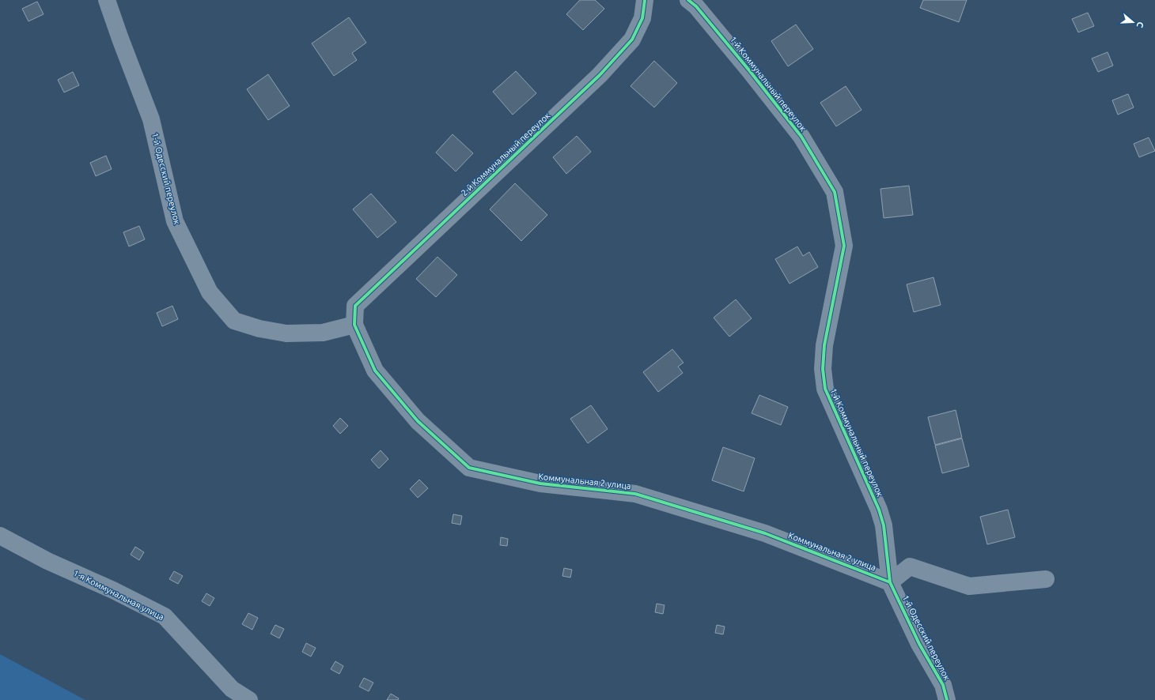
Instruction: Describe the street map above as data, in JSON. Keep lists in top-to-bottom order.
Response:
{
  "streets": {
    "street": [
      "1-й Коммунальный переулок",
      "2-й Коммунальный переулок",
      "1-й Одесский переулок",
      "Коммунальная 2 улица",
      "1-я Коммунальная улица"
    ]
  },
  "crossings": [
    ["1-й Коммунальный переулок", "1-й Одесский переулок"],
    ["1-й Коммунальный переулок", "Коммунальная 2 улица"],
    ["2-й Коммунальный переулок", "Коммунальная 2 улица"],
    ["1-й Одесский переулок", "Коммунальная 2 улица"]
  ],
  "north": "right"
}
